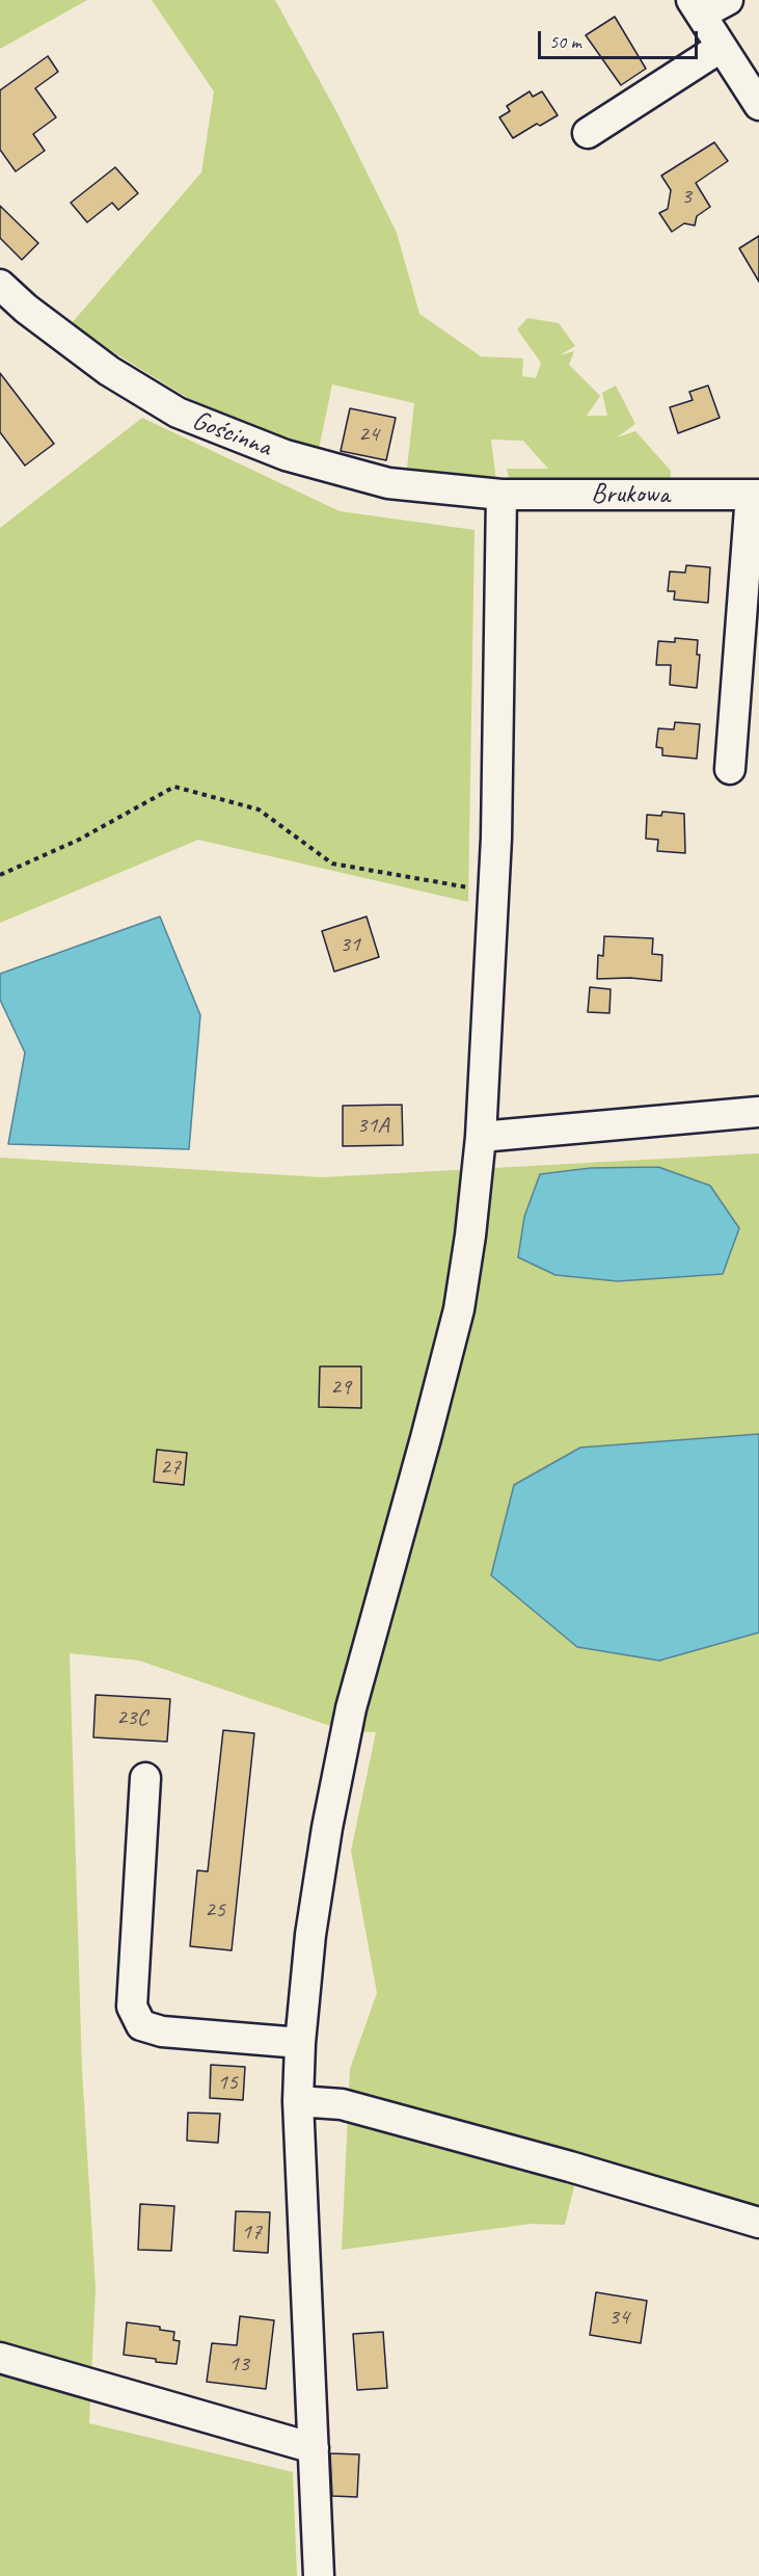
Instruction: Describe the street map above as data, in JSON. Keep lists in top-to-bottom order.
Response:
{
  "streets": {
    "street": ["Gościnna", "Brukowa"]
  },
  "crossings": [
    ["Gościnna", "Brukowa"]
  ],
  "house_numbers": [
    "3",
    "24",
    "31",
    "31A",
    "29",
    "27",
    "23C",
    "25",
    "15",
    "17",
    "34",
    "13"
  ],
  "scale_bar": "50 m"
}
